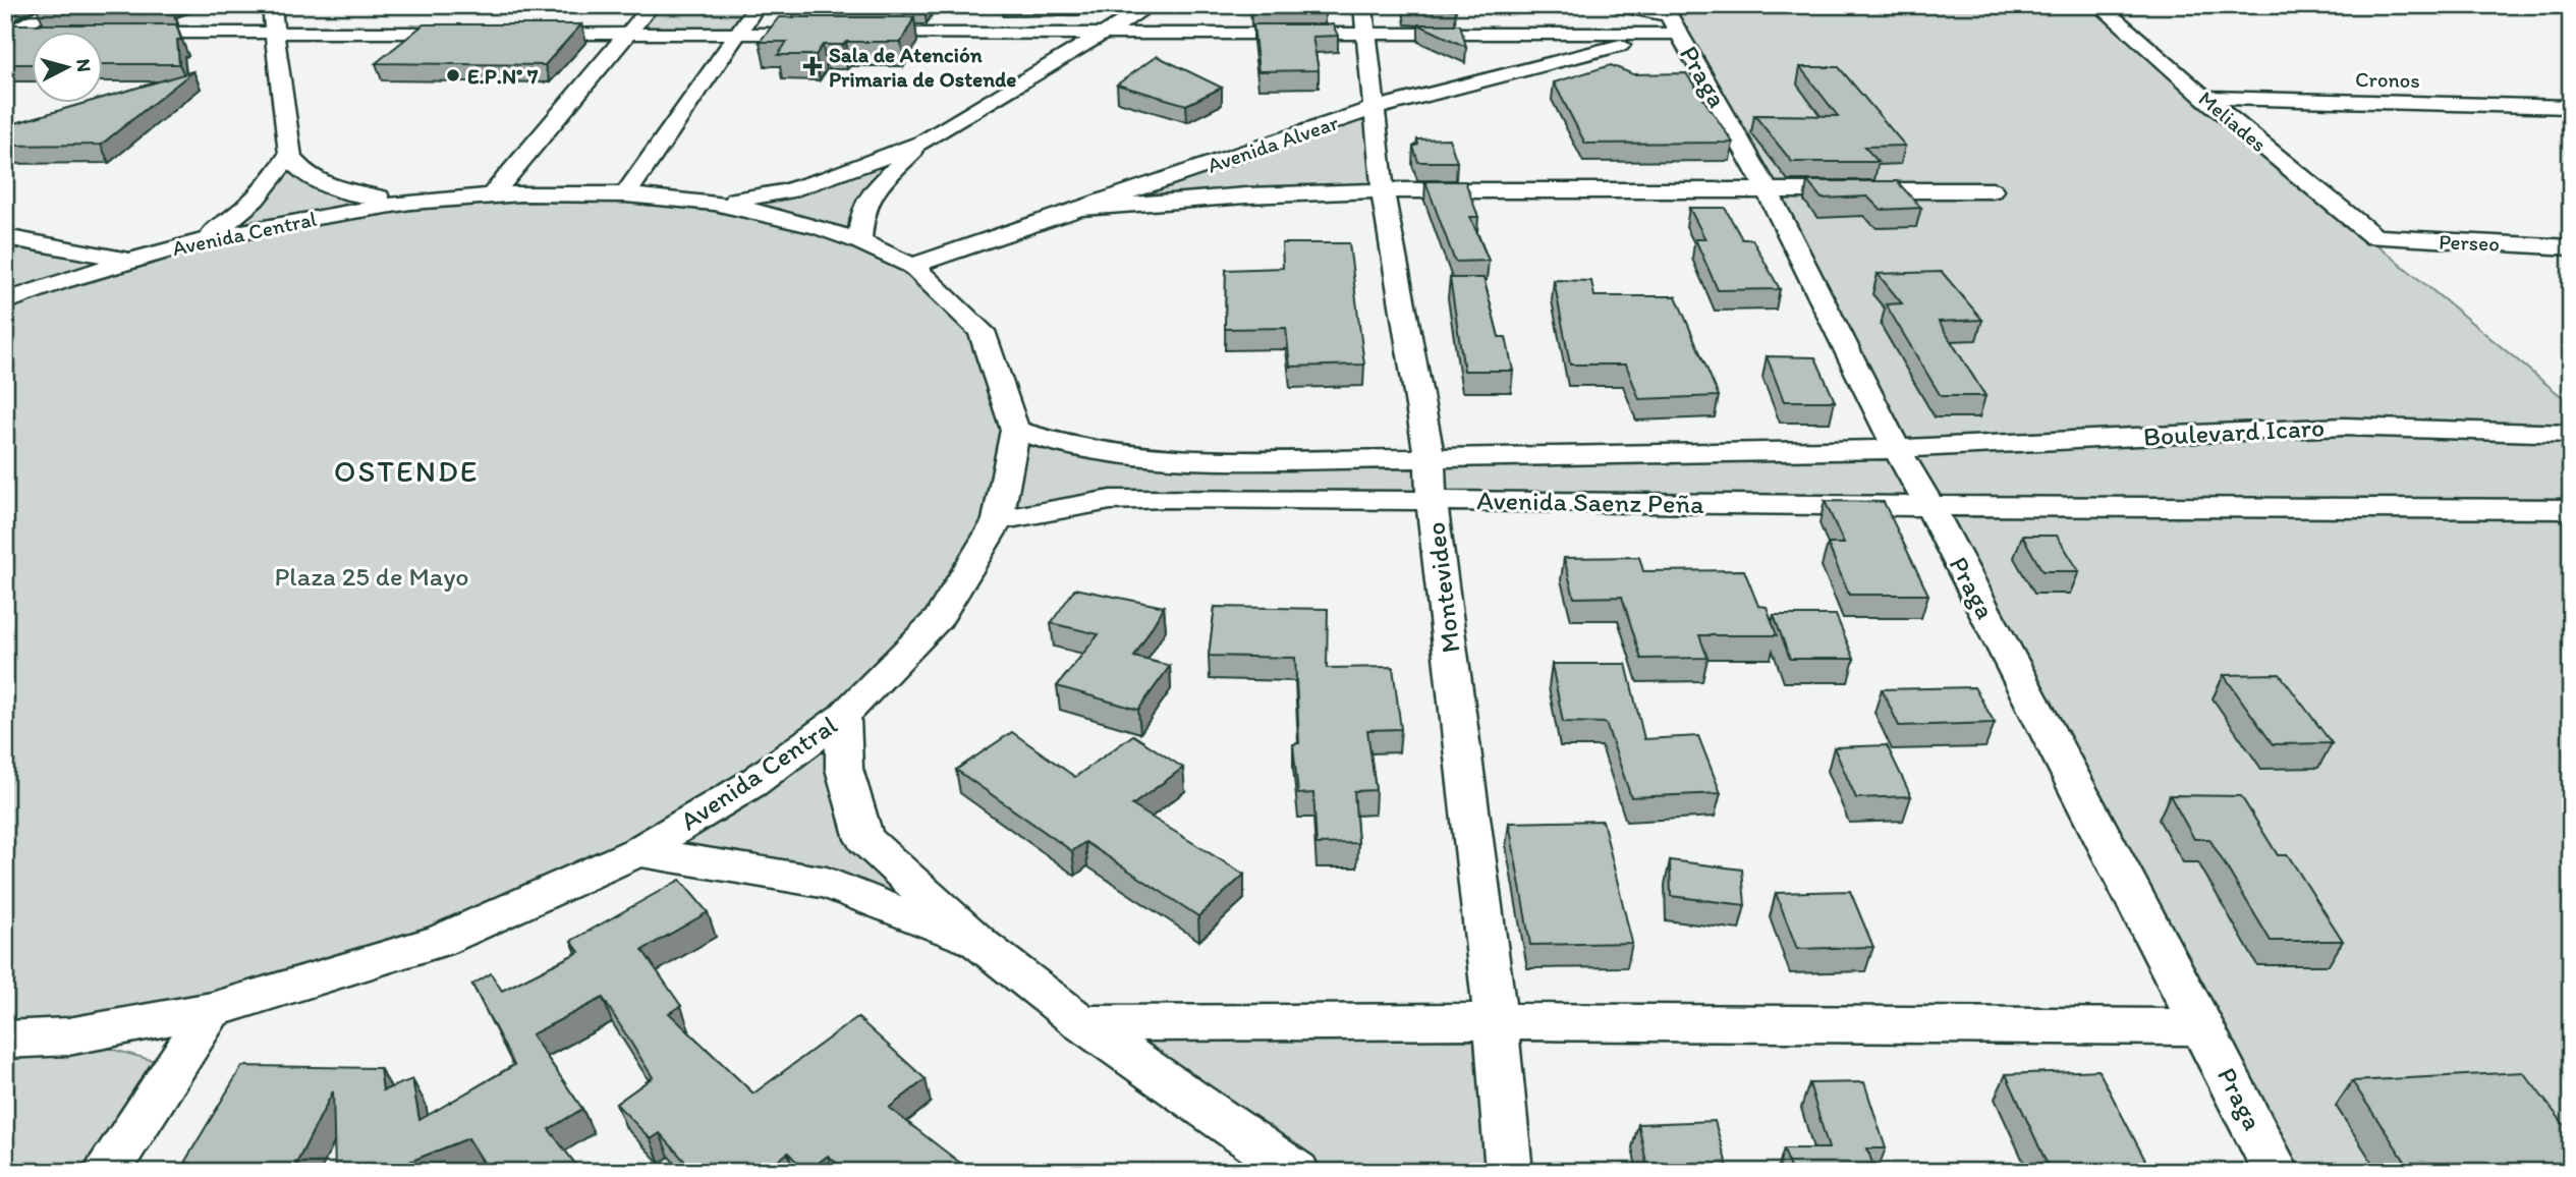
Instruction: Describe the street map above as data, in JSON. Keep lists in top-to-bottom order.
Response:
{
  "streets": {
    "street": [
      "Praga",
      "Cronos",
      "Meliades",
      "Avenida Alvear",
      "Avenida Central",
      "Perseo",
      "Boulevard Icaro",
      "Avenida Saenz Peña",
      "Montevideo"
    ]
  },
  "crossings": [
    ["Praga", "Boulevard Icaro"],
    ["Praga", "Avenida Saenz Peña"],
    ["Cronos", "Meliades"],
    ["Meliades", "Perseo"],
    ["Avenida Alvear", "Avenida Central"],
    ["Avenida Alvear", "Montevideo"],
    ["Avenida Central", "Avenida Saenz Peña"],
    ["Boulevard Icaro", "Avenida Saenz Peña"],
    ["Avenida Saenz Peña", "Montevideo"]
  ],
  "districts": ["OSTENDE"],
  "parks": ["Plaza 25 de Mayo"],
  "places": {
    "health": ["Sala de Atención Primaria de Ostende"],
    "other": ["E.P.N° 7"]
  },
  "north": "right"
}
